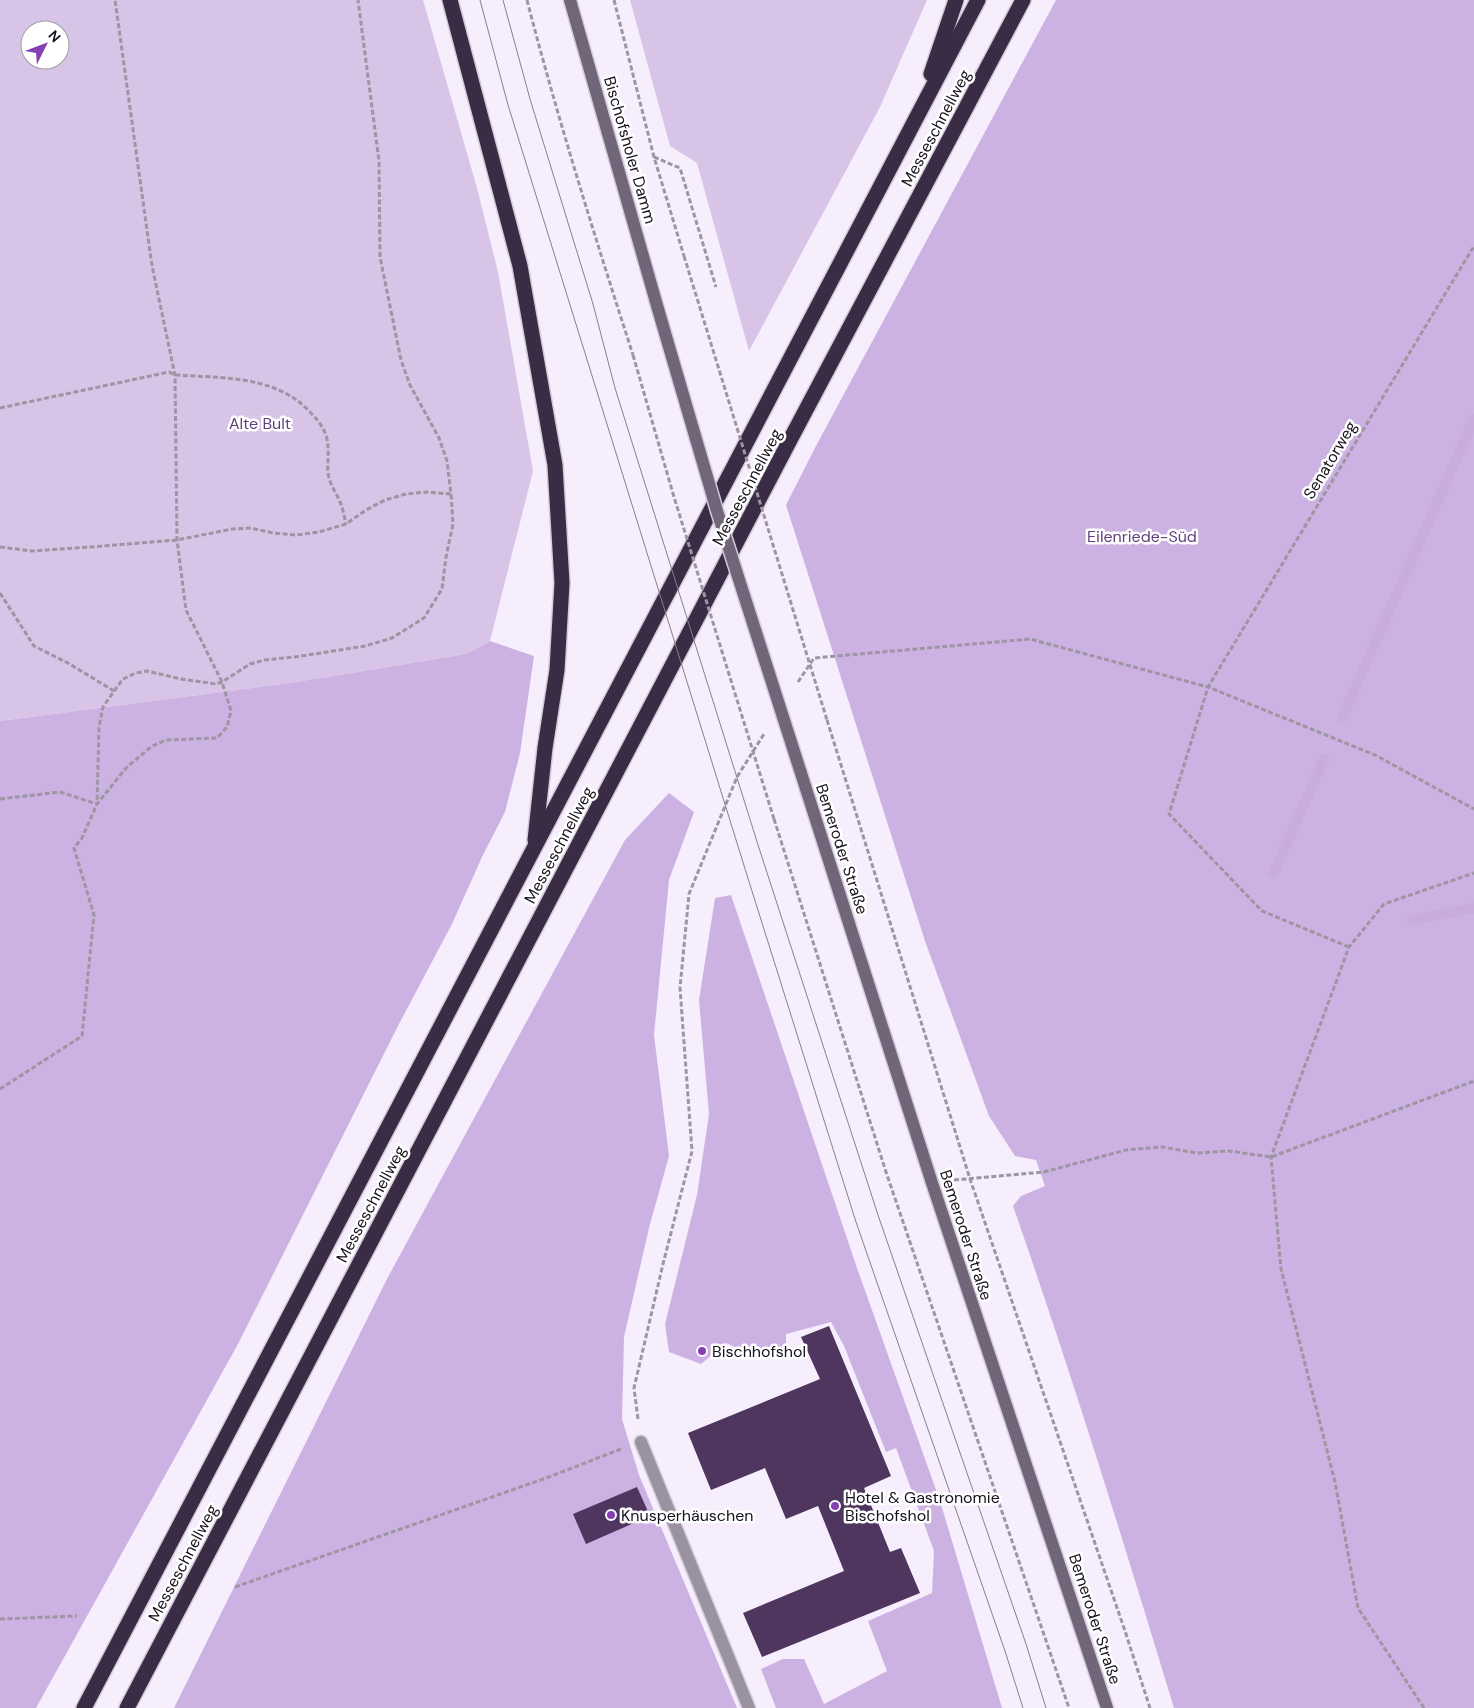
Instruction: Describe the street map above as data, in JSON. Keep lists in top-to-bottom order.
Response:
{
  "streets": {
    "highway": ["Messeschnellweg"],
    "main road": ["Bischofsholer Damm", "Bemeroder Straße"],
    "path": ["Senatorweg"]
  },
  "crossings": [
    ["Bischofsholer Damm", "Bemeroder Straße"]
  ],
  "parks": ["Alte Bult", "Eilenriede-Süd"],
  "places": ["Bischhofshol", "Hotel & Gastronomie Bischofshol", "Knusperhäuschen"],
  "north": "top right"
}
